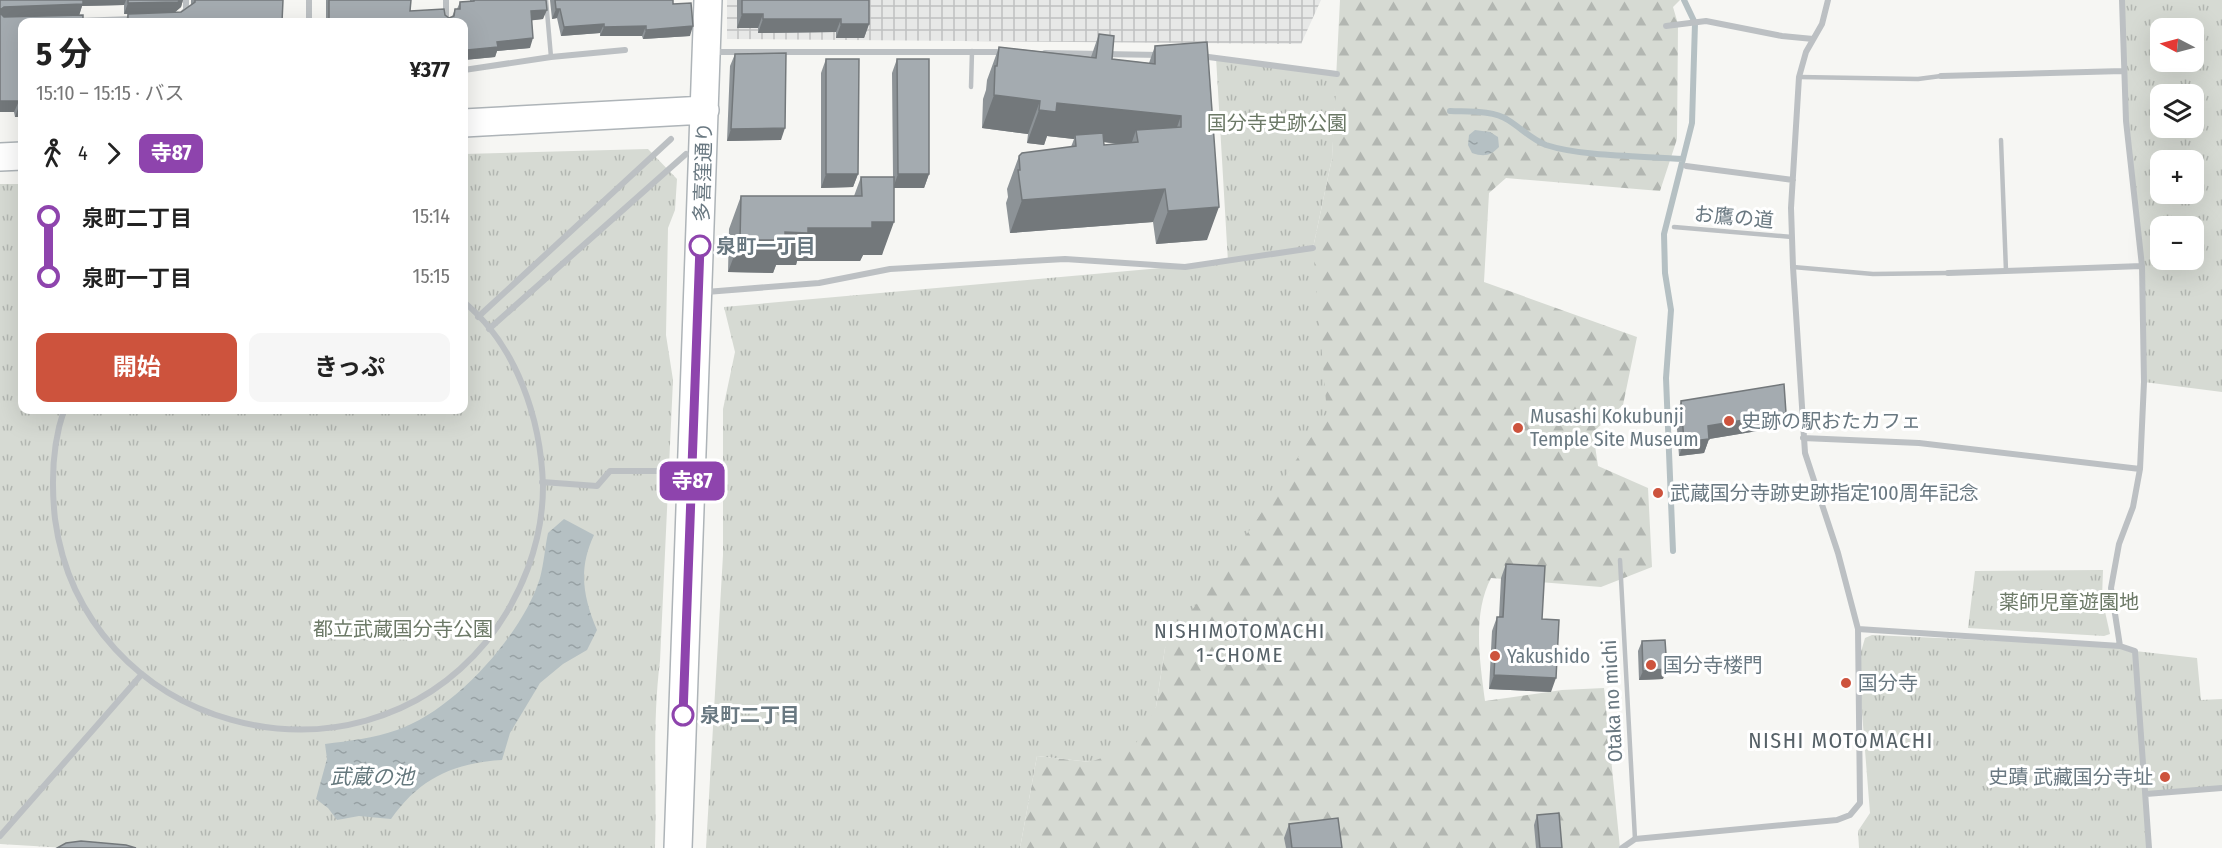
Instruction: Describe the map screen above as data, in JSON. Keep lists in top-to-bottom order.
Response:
{
  "streets": {
    "main road": ["多喜窪通り"],
    "lane": ["お鷹の道", "Otaka no michi"]
  },
  "districts": ["NISHIMOTOMACHI 1-CHOME", "NISHI MOTOMACHI"],
  "water": ["武蔵の池"],
  "parks": ["国分寺史跡公園", "薬師児童遊園地", "都立武蔵国分寺公園"],
  "places": [
    "泉町一丁目",
    "史跡の駅おたカフェ",
    "Musashi Kokubunji Temple Site Museum",
    "武蔵国分寺跡史跡指定100周年記念",
    "Yakushido",
    "国分寺楼門",
    "国分寺",
    "泉町二丁目",
    "史蹟 武藏国分寺址"
  ],
  "lines": ["bus line 寺87"],
  "north": "left",
  "page": {
    "on_map": "寺87",
    "map_buttons": ["+", "−"],
    "heading": ["5 分", "15:10 – 15:15 · バス", "¥377"],
    "legs": ["4", "寺87"],
    "list": [
      {
        "name": "泉町二丁目",
        "value": "15:14"
      },
      {
        "name": "泉町一丁目",
        "value": "15:15"
      }
    ],
    "buttons": ["開始", "きっぷ"]
  }
}
